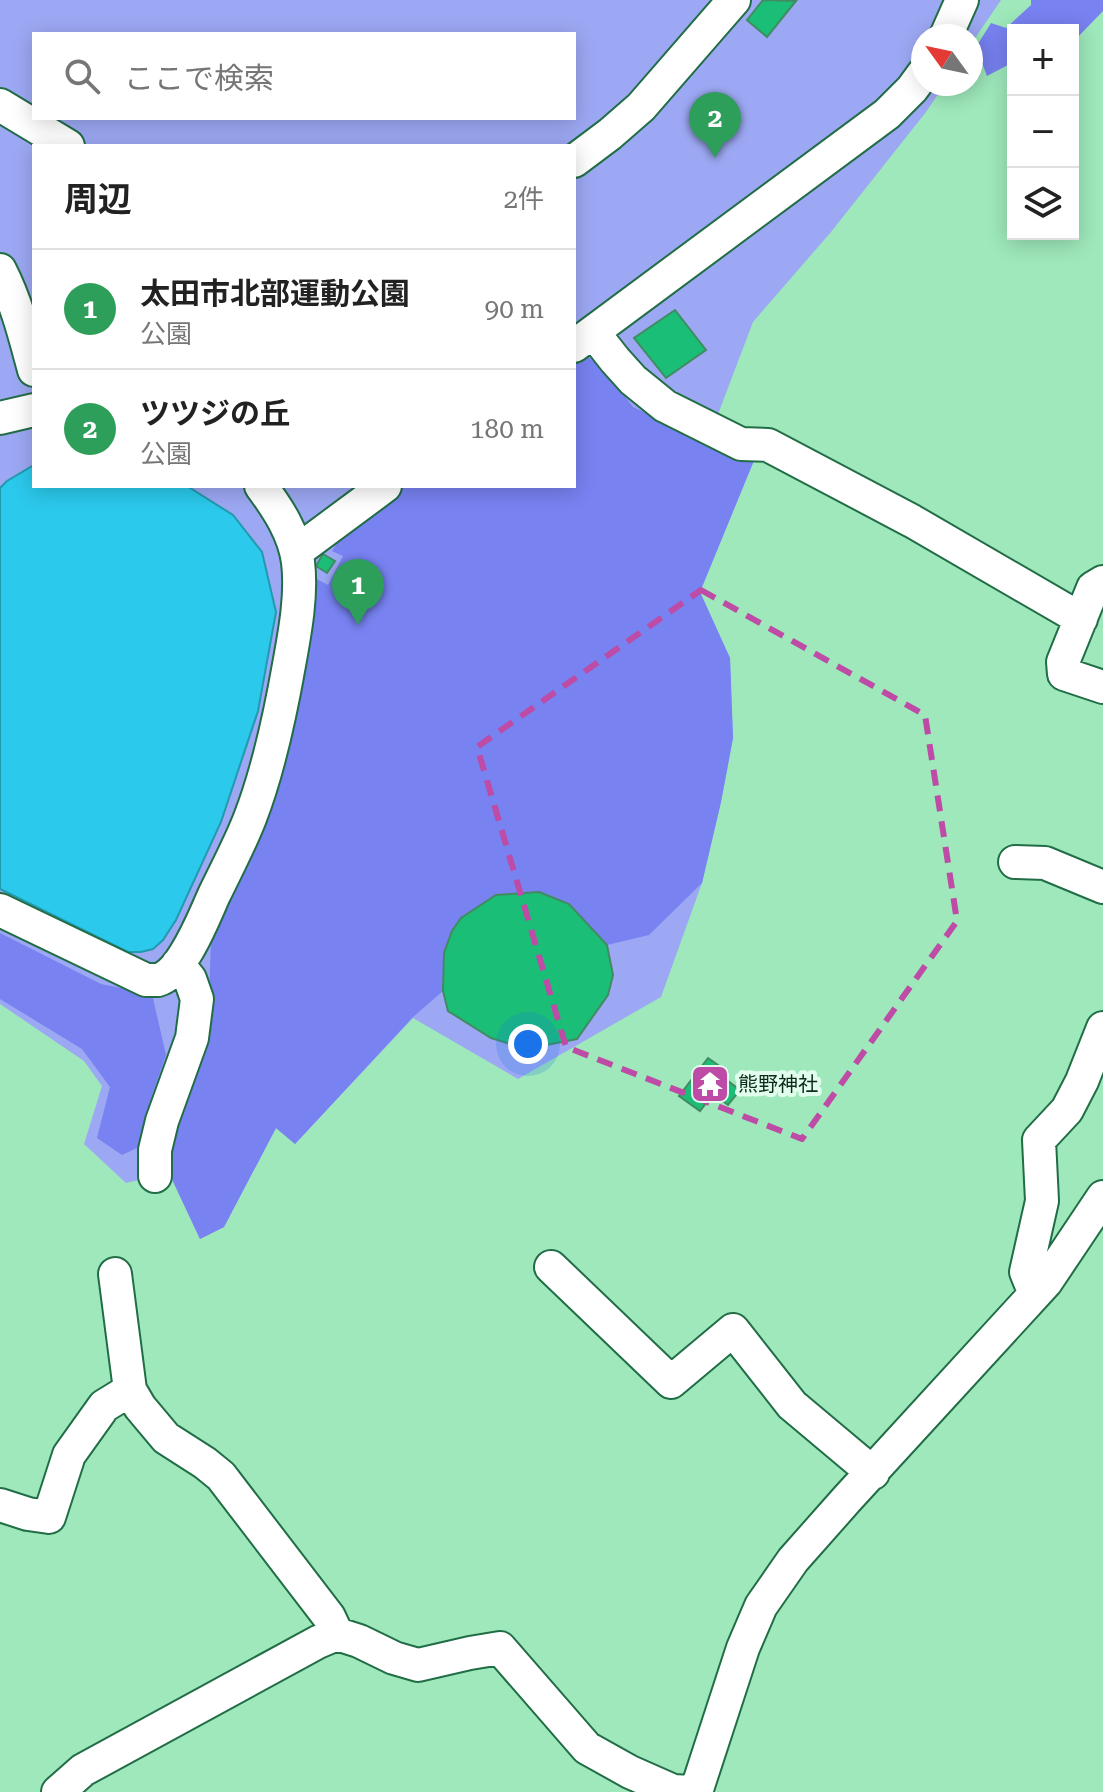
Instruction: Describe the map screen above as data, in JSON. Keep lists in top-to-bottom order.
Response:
{
  "places": {
    "temple": ["熊野神社"]
  },
  "north": "top left",
  "page": {
    "map_buttons": ["+", "−"],
    "search": "ここで検索",
    "pins": ["2", "1"],
    "heading": ["周辺", "2件"],
    "list": [
      {
        "mark": "1",
        "name": "太田市北部運動公園",
        "note": "公園",
        "value": "90 m"
      },
      {
        "mark": "2",
        "name": "ツツジの丘",
        "note": "公園",
        "value": "180 m"
      }
    ]
  }
}
